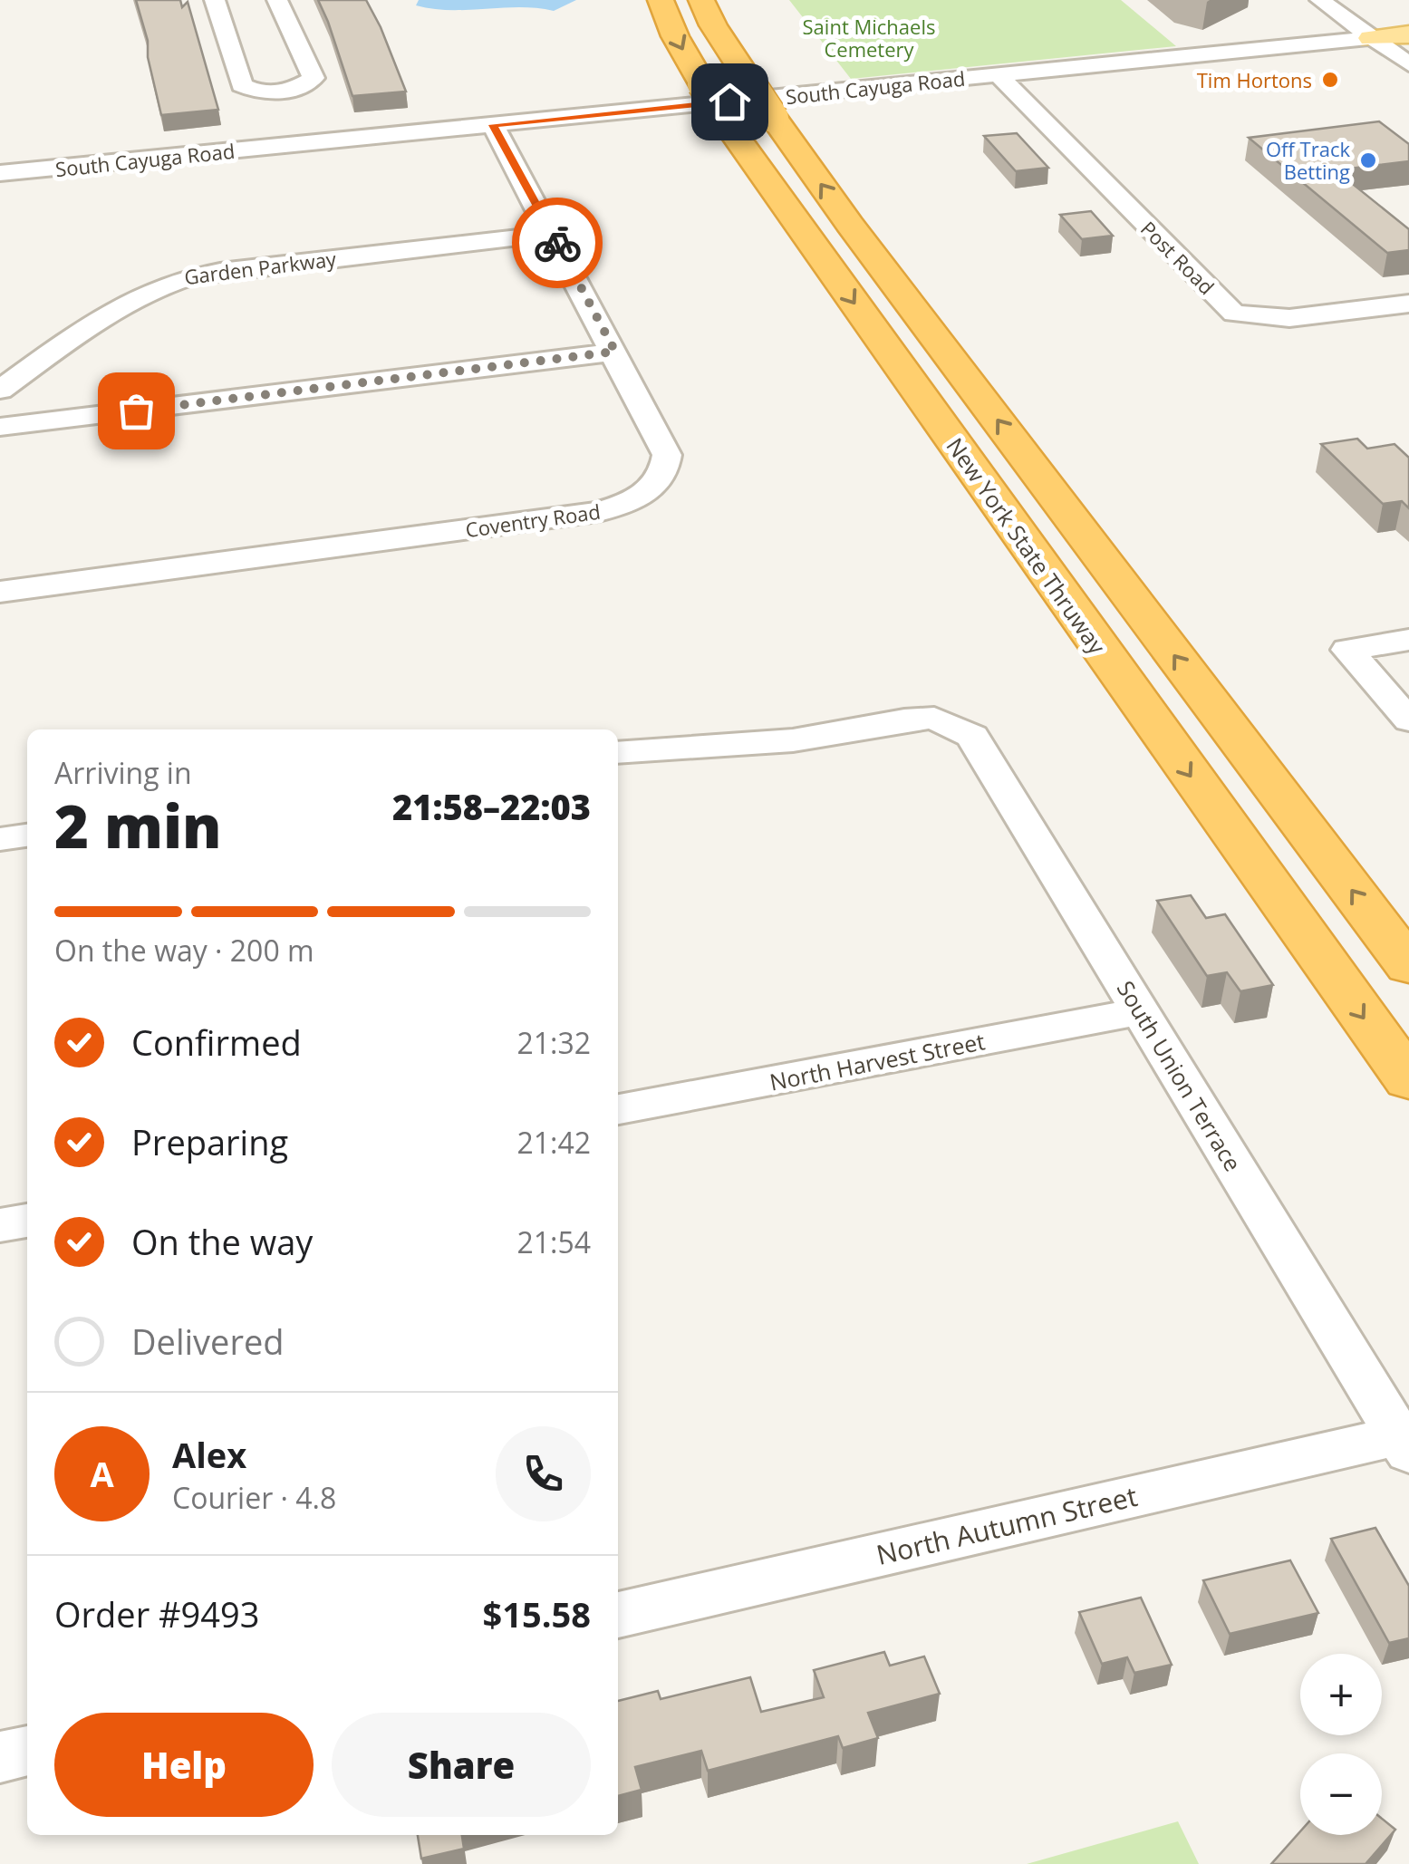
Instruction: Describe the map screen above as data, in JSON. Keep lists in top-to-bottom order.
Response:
{
  "streets": {
    "highway": ["New York State Thruway"],
    "street": [
      "South Cayuga Road",
      "Post Road",
      "Garden Parkway",
      "Coventry Road",
      "North Harvest Street",
      "South Union Terrace",
      "North Autumn Street"
    ]
  },
  "crossings": [
    ["South Cayuga Road", "Post Road"],
    ["South Cayuga Road", "Coventry Road"],
    ["Garden Parkway", "Coventry Road"],
    ["North Harvest Street", "South Union Terrace"],
    ["South Union Terrace", "North Autumn Street"]
  ],
  "parks": ["Saint Michaels Cemetery"],
  "places": ["Tim Hortons", "Off Track Betting"],
  "page": {
    "heading": ["2 min", "Arriving in", "21:58–22:03"],
    "panel": [
      "Alex",
      "Courier · 4.8",
      "Order #9493",
      "$15.58"
    ],
    "bar": "On the way · 200 m",
    "list": [
      ["Confirmed", "21:32"],
      ["Preparing", "21:42"],
      ["On the way", "21:54"],
      "Delivered"
    ],
    "round": "A",
    "map_buttons": ["+", "−"],
    "buttons": ["Help", "Share"]
  }
}
